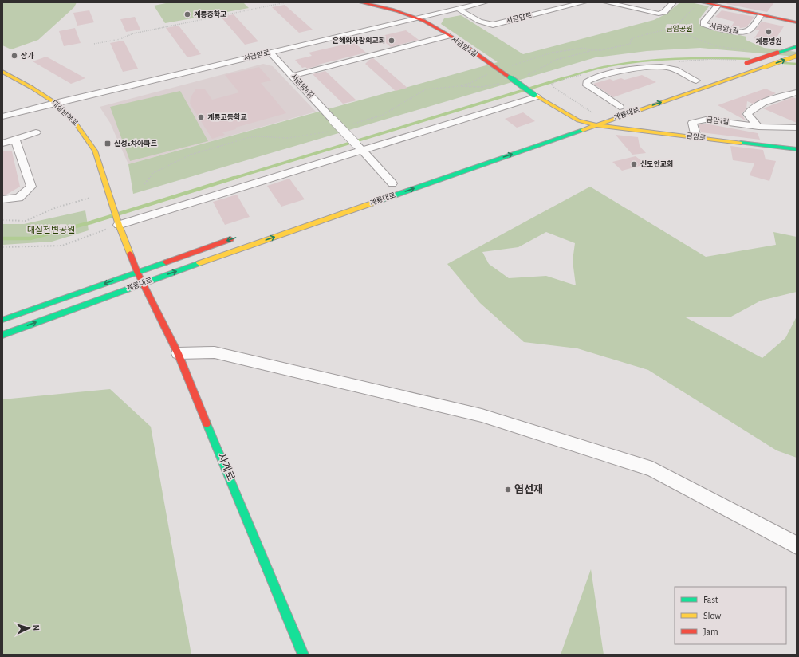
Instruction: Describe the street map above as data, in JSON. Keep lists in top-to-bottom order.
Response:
{
  "streets": {
    "main road": [
      "서금암4길",
      "대실남북로",
      "계룡대로",
      "금암로",
      "사계로"
    ],
    "street": [
      "서금암로",
      "서금암3길",
      "서금암6길",
      "금암3길"
    ]
  },
  "crossings": [
    ["서금암로", "서금암4길"],
    ["서금암로", "서금암6길"],
    ["서금암로", "대실남북로"],
    ["계룡대로", "금암로"],
    ["계룡대로", "사계로"],
    ["금암3길", "금암로"]
  ],
  "parks": ["금암공원", "대실천변공원"],
  "places": {
    "other": [
      "계룡중학교",
      "계룡병원",
      "은혜와사랑의교회",
      "상가",
      "계룡고등학교",
      "신도안교회",
      "염선재"
    ],
    "transit": ["신성2차아파트"]
  },
  "legend": ["Fast", "Slow", "Jam"],
  "north": "right"
}
